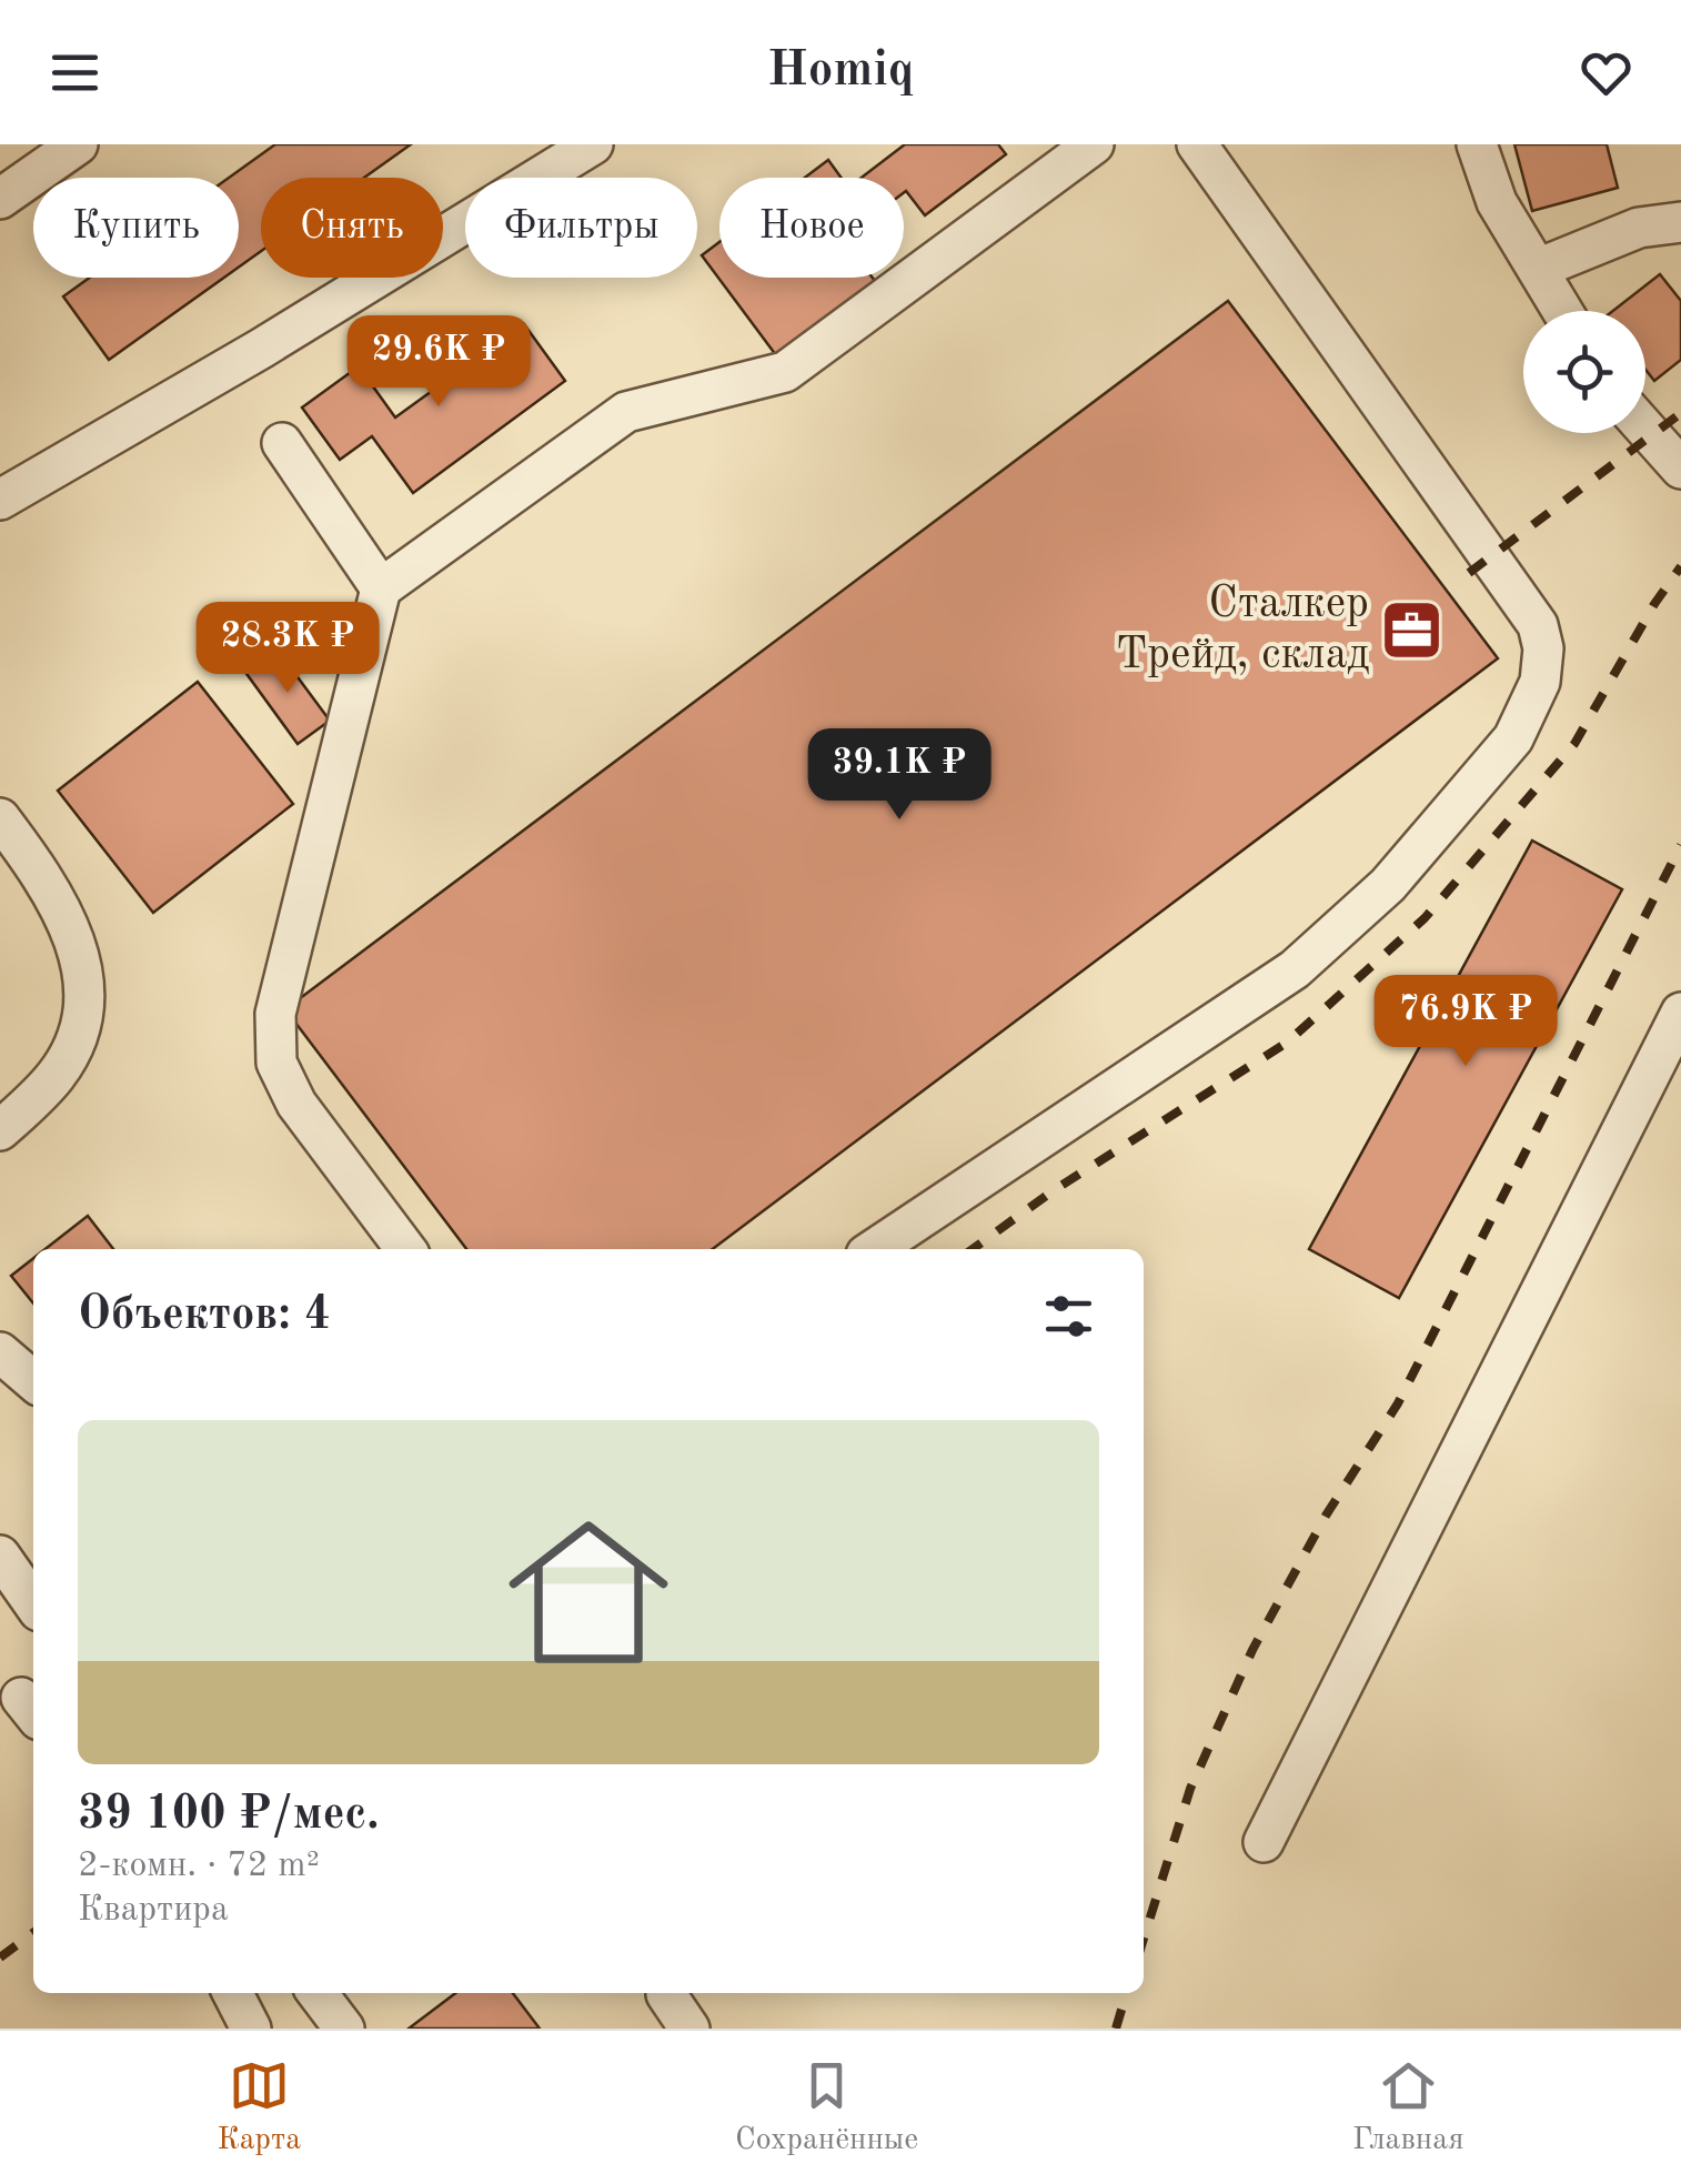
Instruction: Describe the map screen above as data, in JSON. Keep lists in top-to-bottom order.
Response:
{
  "places": {
    "office": ["Сталкер Трейд, склад"]
  },
  "page": {
    "header": "Homiq",
    "chip": [
      "Купить",
      "Снять",
      "Фильтры",
      "Новое"
    ],
    "price": [
      "29.6K ₽",
      "28.3K ₽",
      "39.1K ₽",
      "76.9K ₽"
    ],
    "heading": "Объектов: 4",
    "list": [
      {
        "name": "39 100 ₽/мес.",
        "note": "2-комн. · 72 m² · Квартира"
      }
    ],
    "tabs": ["Карта", "Сохранённые", "Главная"]
  }
}
